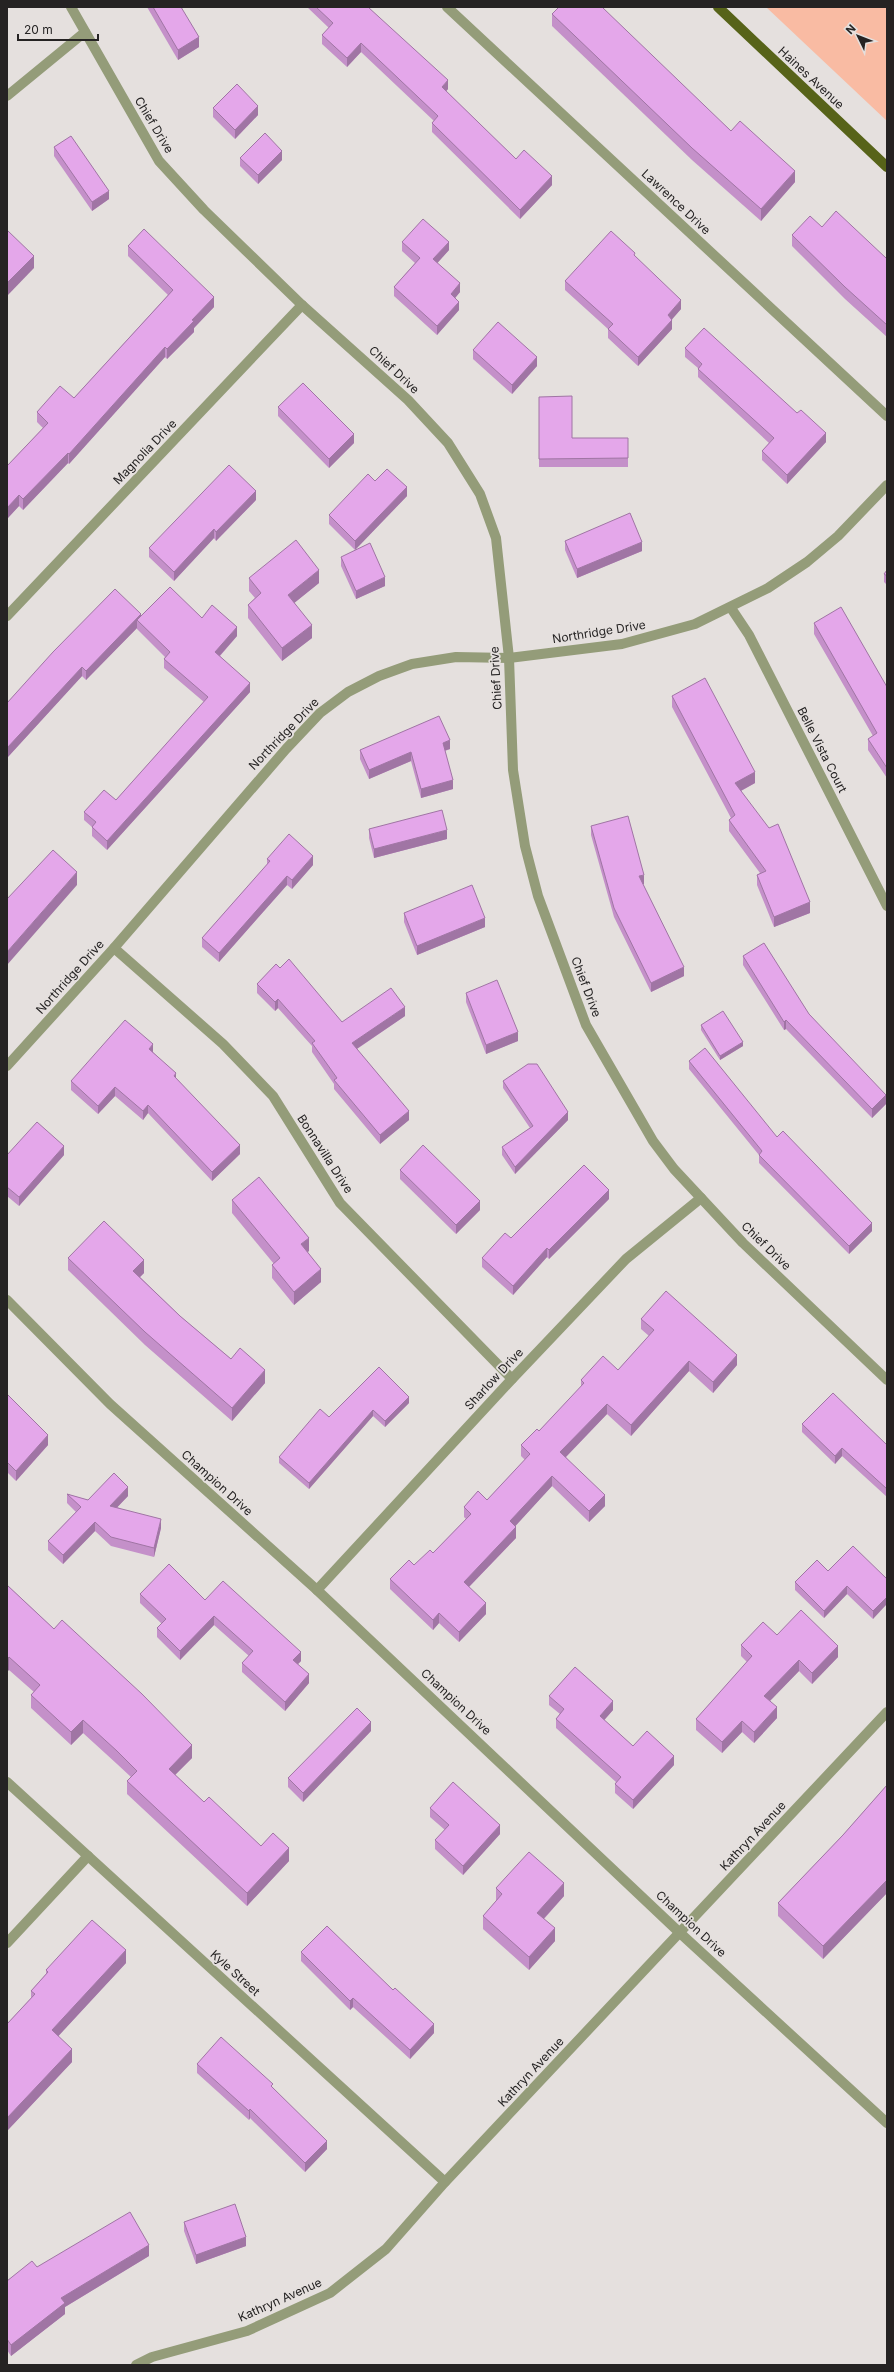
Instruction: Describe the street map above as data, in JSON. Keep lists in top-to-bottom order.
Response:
{
  "streets": {
    "main road": ["Haines Avenue"],
    "street": [
      "Chief Drive",
      "Lawrence Drive",
      "Magnolia Drive",
      "Northridge Drive",
      "Belle Vista Court",
      "Bonnavilla Drive",
      "Sharlow Drive",
      "Champion Drive",
      "Kathryn Avenue",
      "Kyle Street"
    ]
  },
  "crossings": [
    ["Chief Drive", "Magnolia Drive"],
    ["Chief Drive", "Northridge Drive"],
    ["Chief Drive", "Sharlow Drive"],
    ["Northridge Drive", "Belle Vista Court"],
    ["Northridge Drive", "Bonnavilla Drive"],
    ["Bonnavilla Drive", "Sharlow Drive"],
    ["Sharlow Drive", "Champion Drive"],
    ["Champion Drive", "Kathryn Avenue"],
    ["Kathryn Avenue", "Kyle Street"]
  ],
  "scale_bar": "20 m",
  "north": "top left"
}
